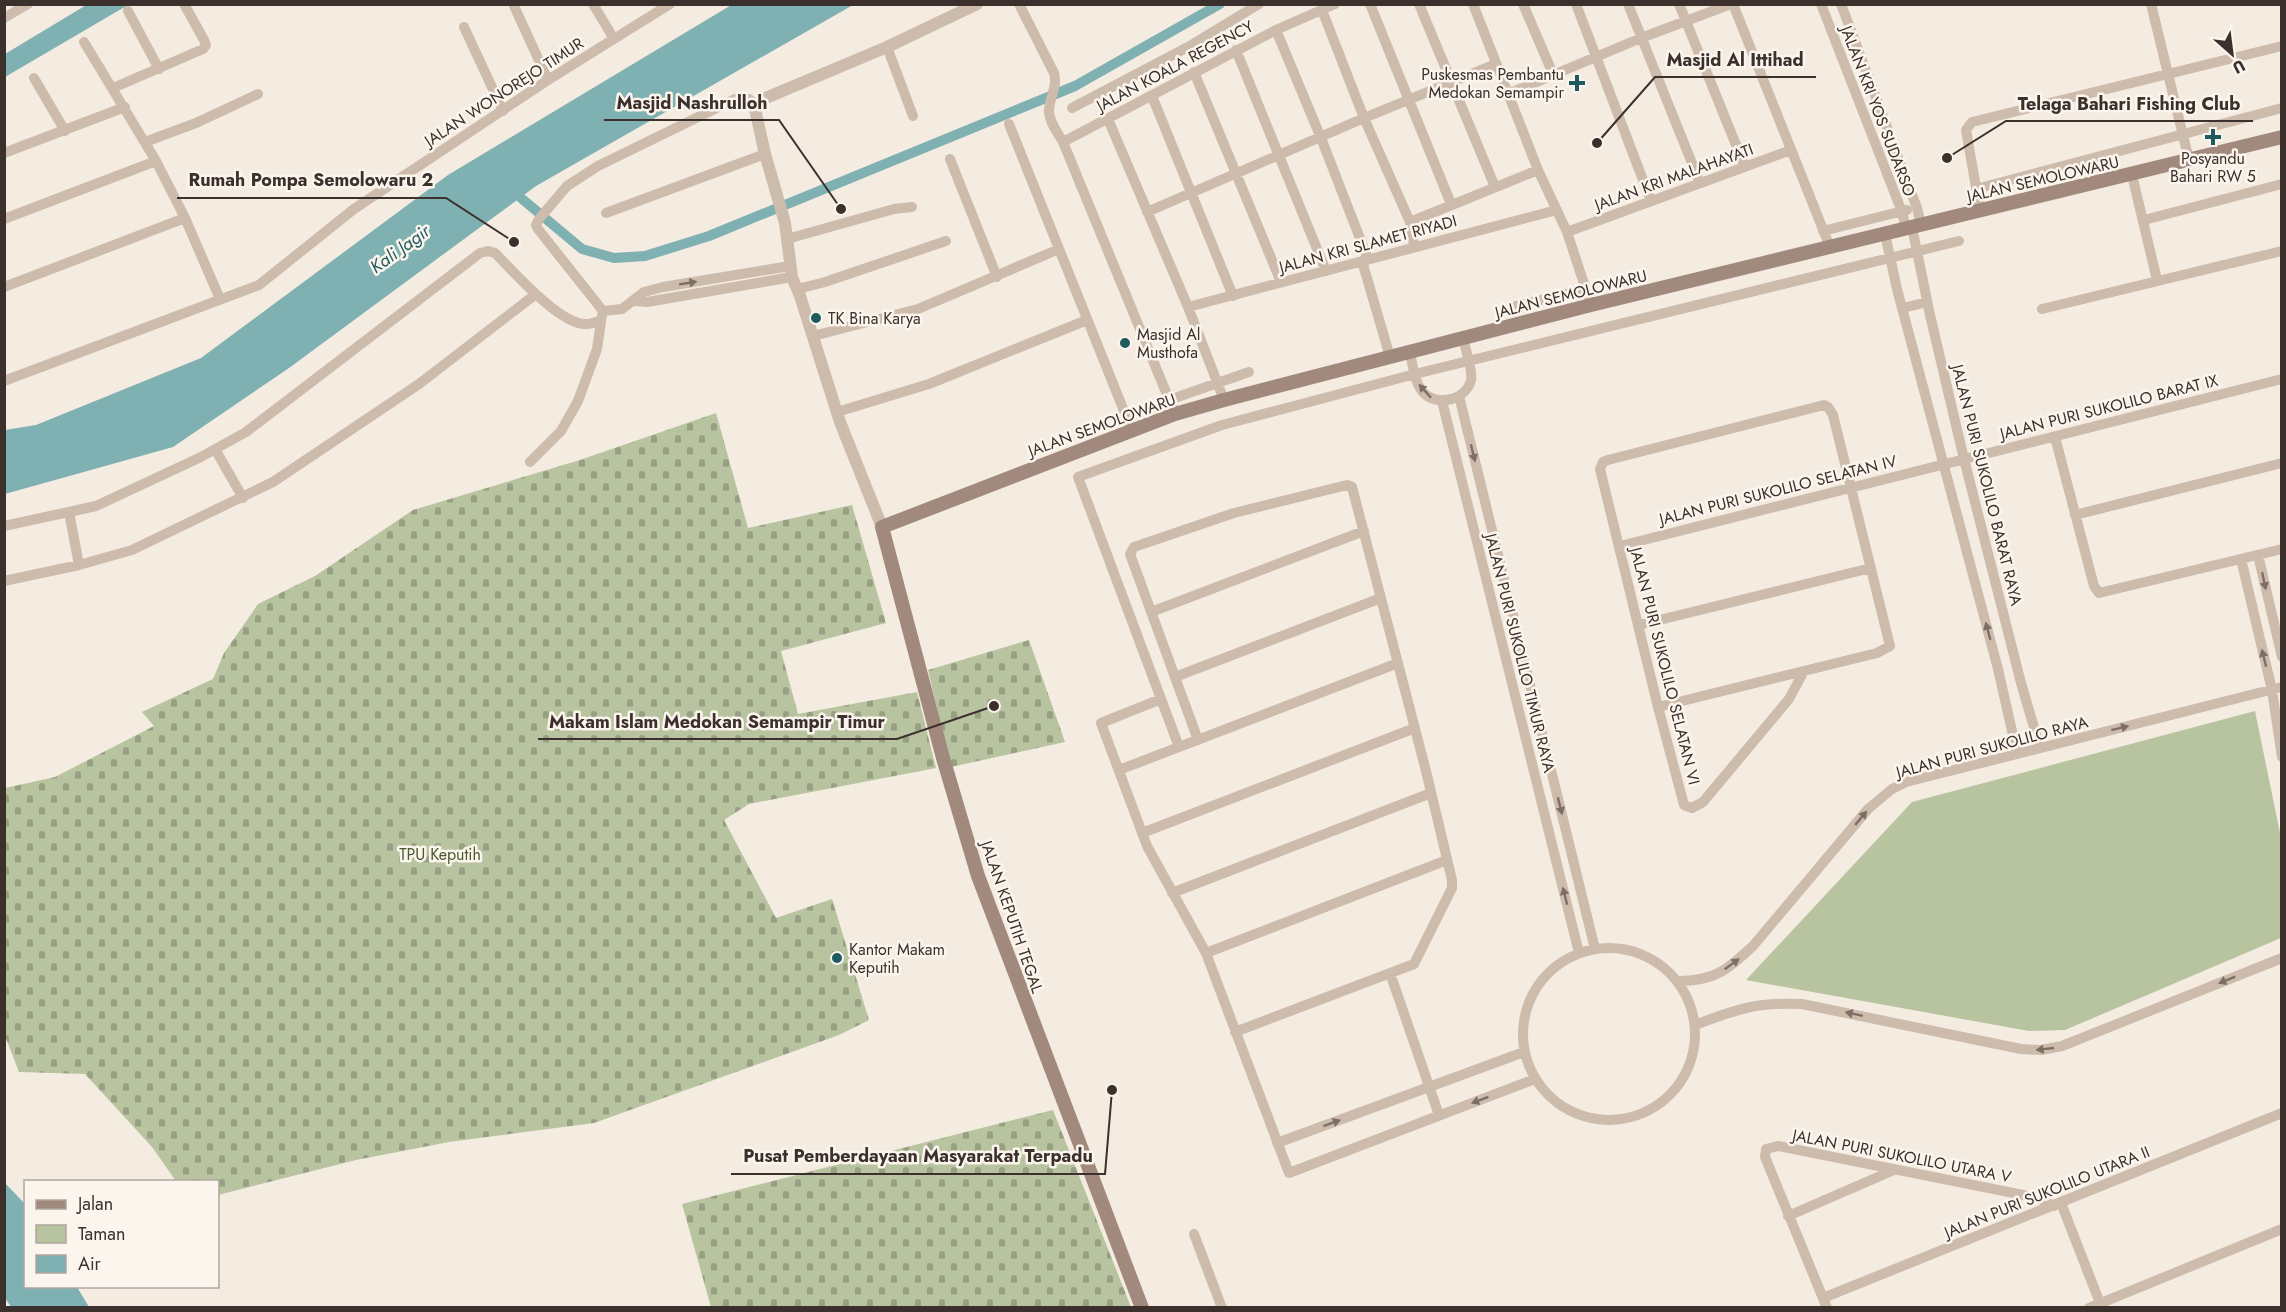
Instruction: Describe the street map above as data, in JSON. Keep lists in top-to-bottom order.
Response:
{
  "streets": {
    "main road": ["JALAN SEMOLOWARU", "JALAN KEPUTIH TEGAL"],
    "street": [
      "JALAN KOALA REGENCY",
      "JALAN WONOREJO TIMUR",
      "JALAN KRI YOS SUDARSO",
      "JALAN KRI MALAHAYATI",
      "JALAN KRI SLAMET RIYADI",
      "JALAN PURI SUKOLILO BARAT IX",
      "JALAN PURI SUKOLILO BARAT RAYA",
      "JALAN PURI SUKOLILO SELATAN IV",
      "JALAN PURI SUKOLILO TIMUR RAYA",
      "JALAN PURI SUKOLILO SELATAN VI",
      "JALAN PURI SUKOLILO RAYA",
      "JALAN PURI SUKOLILO UTARA V",
      "JALAN PURI SUKOLILO UTARA II"
    ]
  },
  "crossings": [
    ["JALAN KRI YOS SUDARSO", "JALAN SEMOLOWARU"],
    ["JALAN KRI YOS SUDARSO", "JALAN PURI SUKOLILO BARAT RAYA"],
    ["JALAN SEMOLOWARU", "JALAN PURI SUKOLILO BARAT RAYA"],
    ["JALAN SEMOLOWARU", "JALAN KEPUTIH TEGAL"],
    ["JALAN PURI SUKOLILO BARAT IX", "JALAN PURI SUKOLILO BARAT RAYA"],
    ["JALAN PURI SUKOLILO BARAT IX", "JALAN PURI SUKOLILO SELATAN IV"],
    ["JALAN PURI SUKOLILO BARAT RAYA", "JALAN PURI SUKOLILO SELATAN IV"],
    ["JALAN PURI SUKOLILO BARAT RAYA", "JALAN PURI SUKOLILO RAYA"],
    ["JALAN PURI SUKOLILO SELATAN IV", "JALAN PURI SUKOLILO SELATAN VI"],
    ["JALAN PURI SUKOLILO TIMUR RAYA", "JALAN PURI SUKOLILO RAYA"],
    ["JALAN PURI SUKOLILO UTARA V", "JALAN PURI SUKOLILO UTARA II"]
  ],
  "one_way": ["JALAN PURI SUKOLILO RAYA"],
  "water": ["Kali Jagir"],
  "parks": ["TPU Keputih"],
  "places": {
    "health": ["Puskesmas Pembantu Medokan Semampir", "Posyandu Bahari RW 5"],
    "other": [
      "Masjid Al Ittihad",
      "Telaga Bahari Fishing Club",
      "Masjid Nashrulloh",
      "Rumah Pompa Semolowaru 2",
      "TK Bina Karya",
      "Masjid Al Musthofa",
      "Makam Islam Medokan Semampir Timur",
      "Kantor Makam Keputih",
      "Pusat Pemberdayaan Masyarakat Terpadu"
    ]
  },
  "legend": ["Jalan", "Taman", "Air"],
  "north": "bottom right"
}
